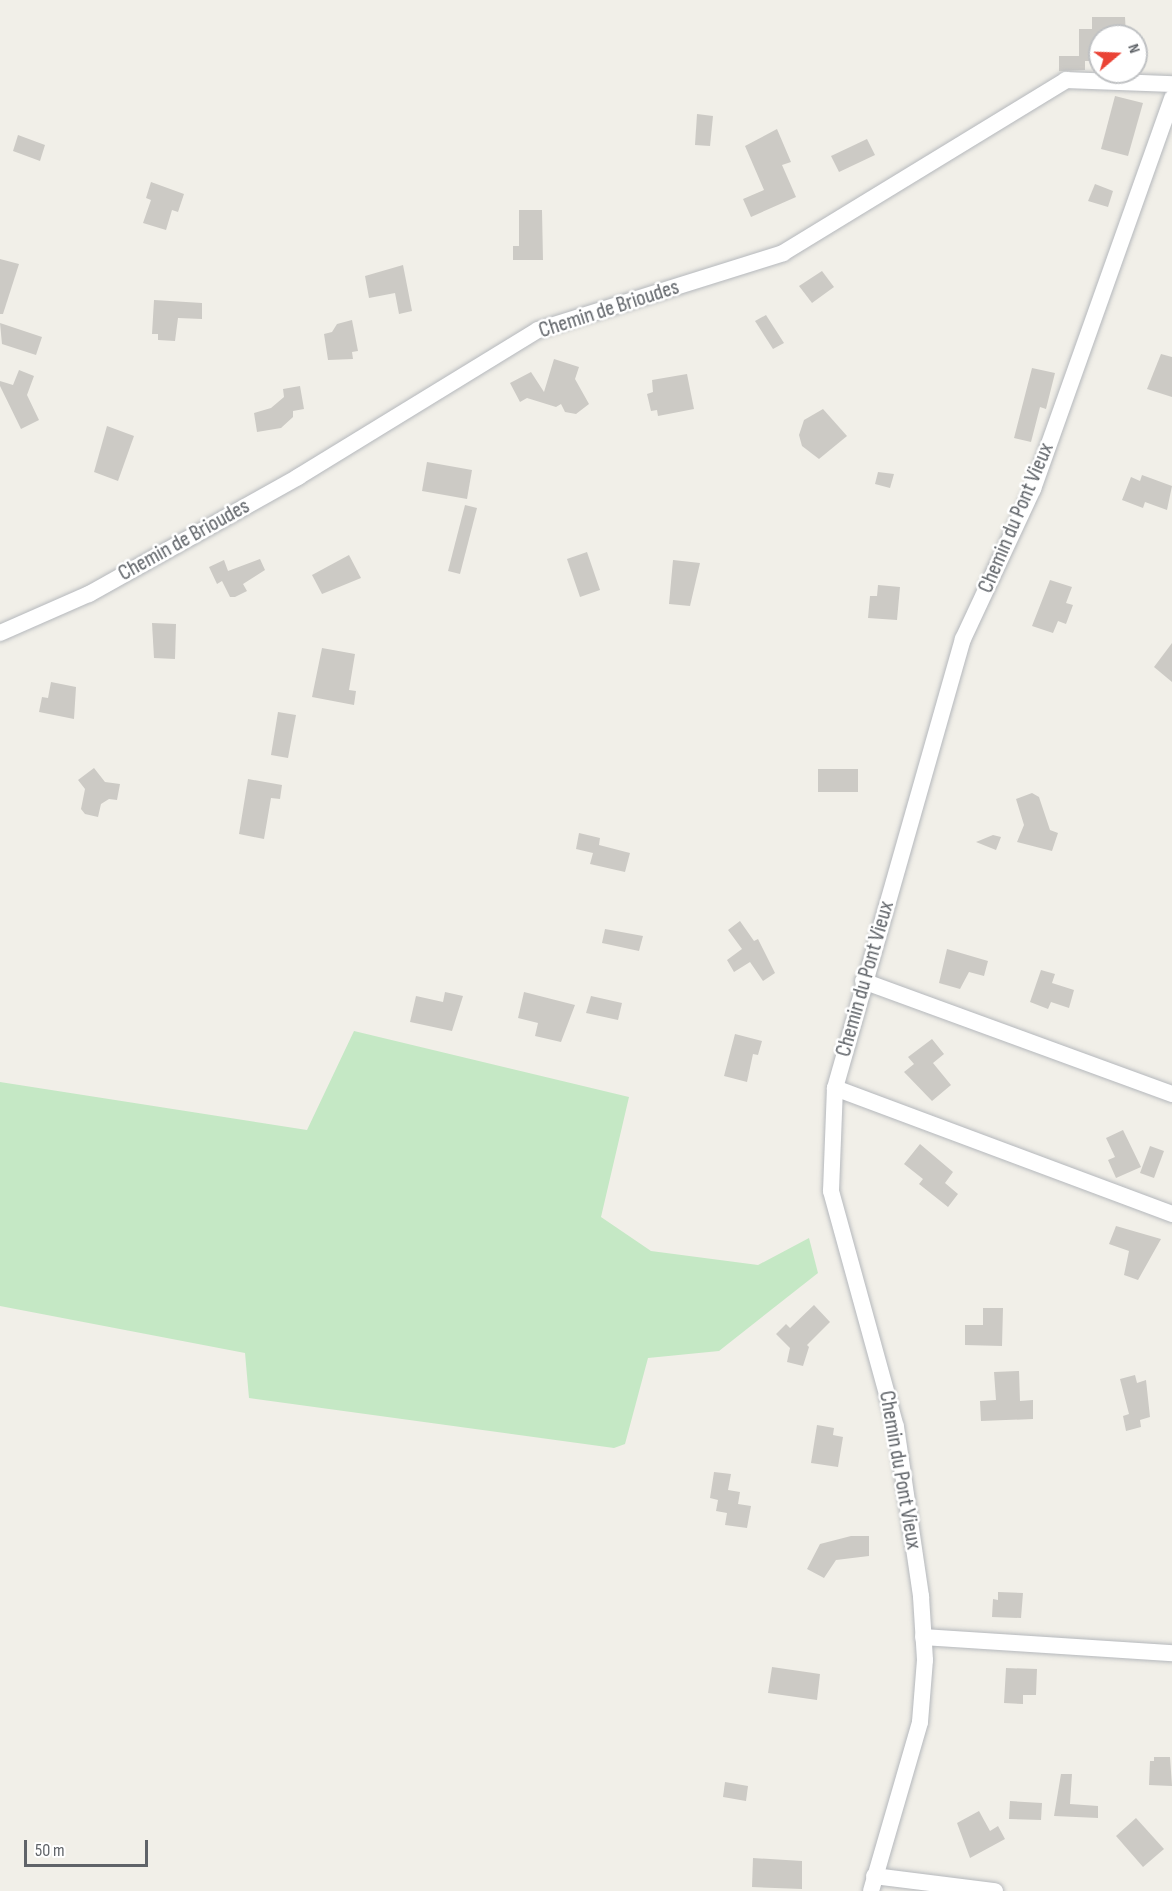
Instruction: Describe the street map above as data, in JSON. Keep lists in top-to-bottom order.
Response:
{
  "streets": {
    "street": ["Chemin de Brioudes", "Chemin du Pont Vieux"]
  },
  "scale_bar": "50 m",
  "north": "right"
}
